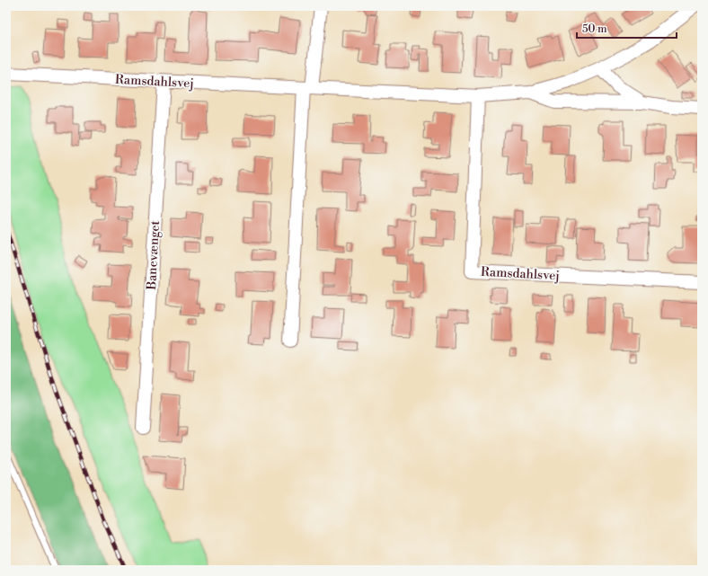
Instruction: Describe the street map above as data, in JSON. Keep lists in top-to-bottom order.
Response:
{
  "streets": {
    "street": ["Ramsdahlsvej", "Banevænget"]
  },
  "crossings": [
    ["Ramsdahlsvej", "Banevænget"]
  ],
  "scale_bar": "50 m"
}
